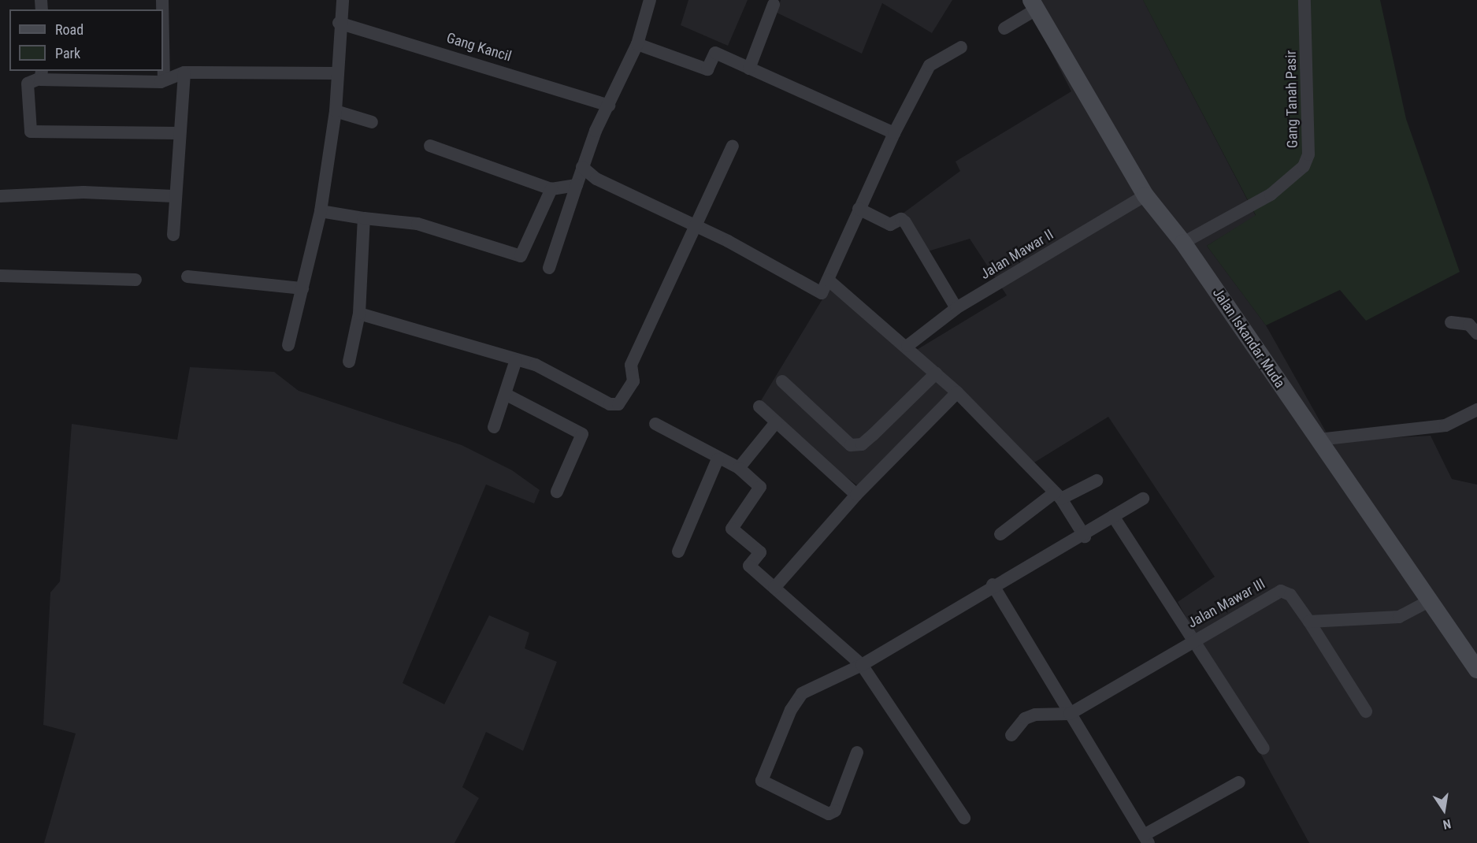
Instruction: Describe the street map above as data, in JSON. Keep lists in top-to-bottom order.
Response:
{
  "streets": {
    "street": [
      "Gang Kancil",
      "Gang Tanah Pasir",
      "Jalan Mawar II",
      "Jalan Iskandar Muda",
      "Jalan Mawar III"
    ]
  },
  "crossings": [
    ["Gang Tanah Pasir", "Jalan Iskandar Muda"],
    ["Jalan Mawar II", "Jalan Iskandar Muda"]
  ],
  "legend": ["Road", "Park"],
  "north": "bottom"
}
